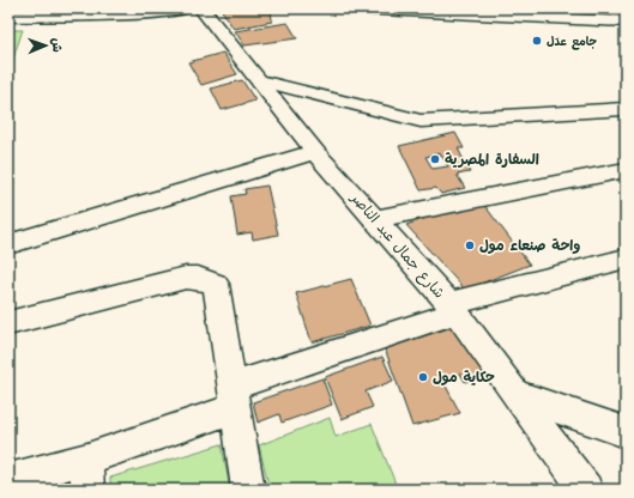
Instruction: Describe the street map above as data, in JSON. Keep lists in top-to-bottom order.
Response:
{
  "streets": {
    "street": ["شارع جمال عبد الناصر"]
  },
  "places": [
    "جامع عدَل",
    "السفارة المصرية",
    "واحة صنعاء مول",
    "حكاية مول"
  ],
  "north": "right"
}
